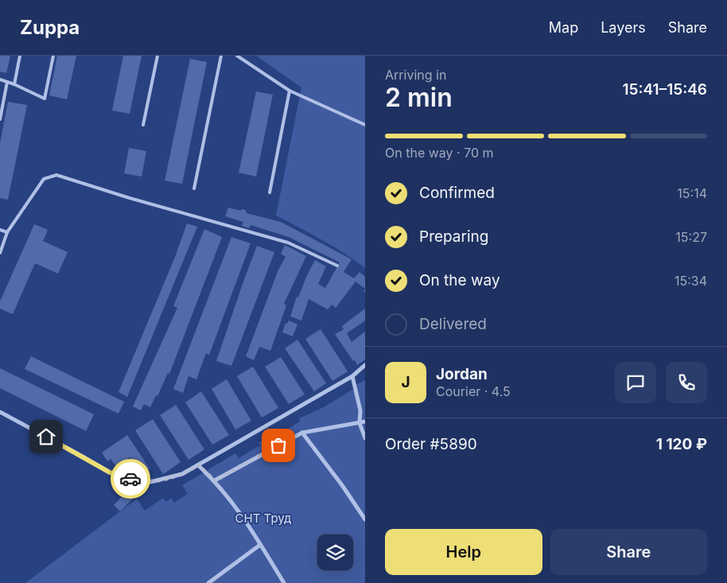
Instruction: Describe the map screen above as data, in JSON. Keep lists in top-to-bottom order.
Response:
{
  "parks": ["СНТ Труд"],
  "page": {
    "header": "Zuppa",
    "nav": ["Map", "Layers", "Share"],
    "heading": ["2 min", "Arriving in", "15:41–15:46"],
    "panel": [
      "Jordan",
      "Courier · 4.5",
      "Order #5890",
      "1 120 ₽"
    ],
    "bar": "On the way · 70 m",
    "list": [
      ["Confirmed", "15:14"],
      ["Preparing", "15:27"],
      ["On the way", "15:34"],
      "Delivered"
    ],
    "round": "J",
    "buttons": ["Help", "Share"]
  }
}
